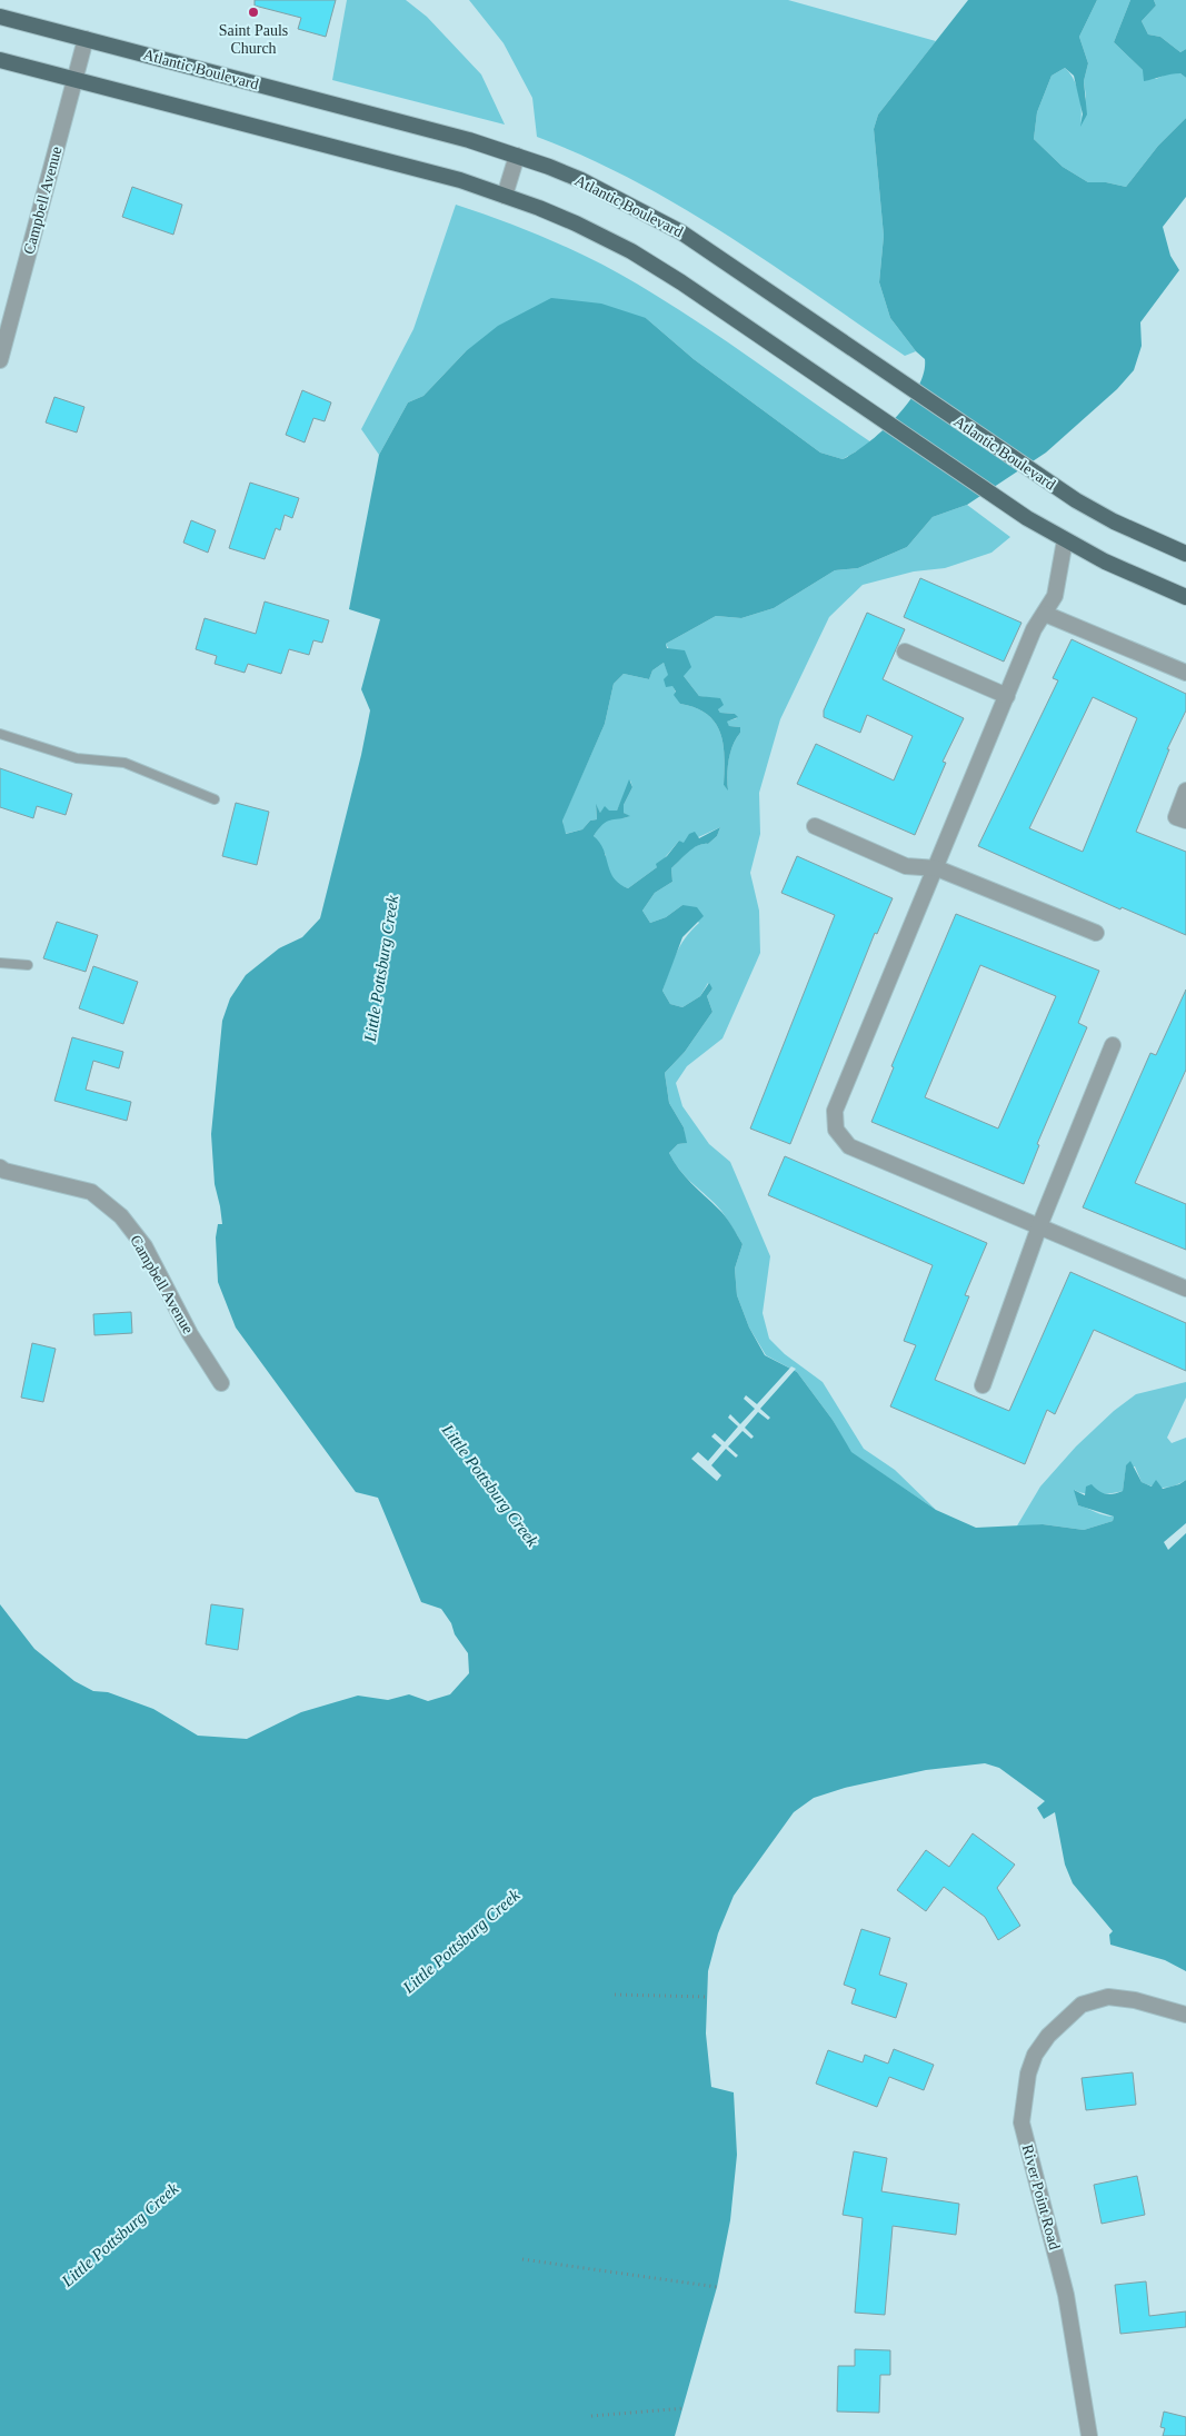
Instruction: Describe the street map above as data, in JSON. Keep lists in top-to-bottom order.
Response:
{
  "streets": {
    "main road": ["Atlantic Boulevard"],
    "street": ["Campbell Avenue", "River Point Road"]
  },
  "crossings": [
    ["Atlantic Boulevard", "Campbell Avenue"]
  ],
  "water": ["Little Pottsburg Creek"],
  "places": ["Saint Pauls Church"]
}
